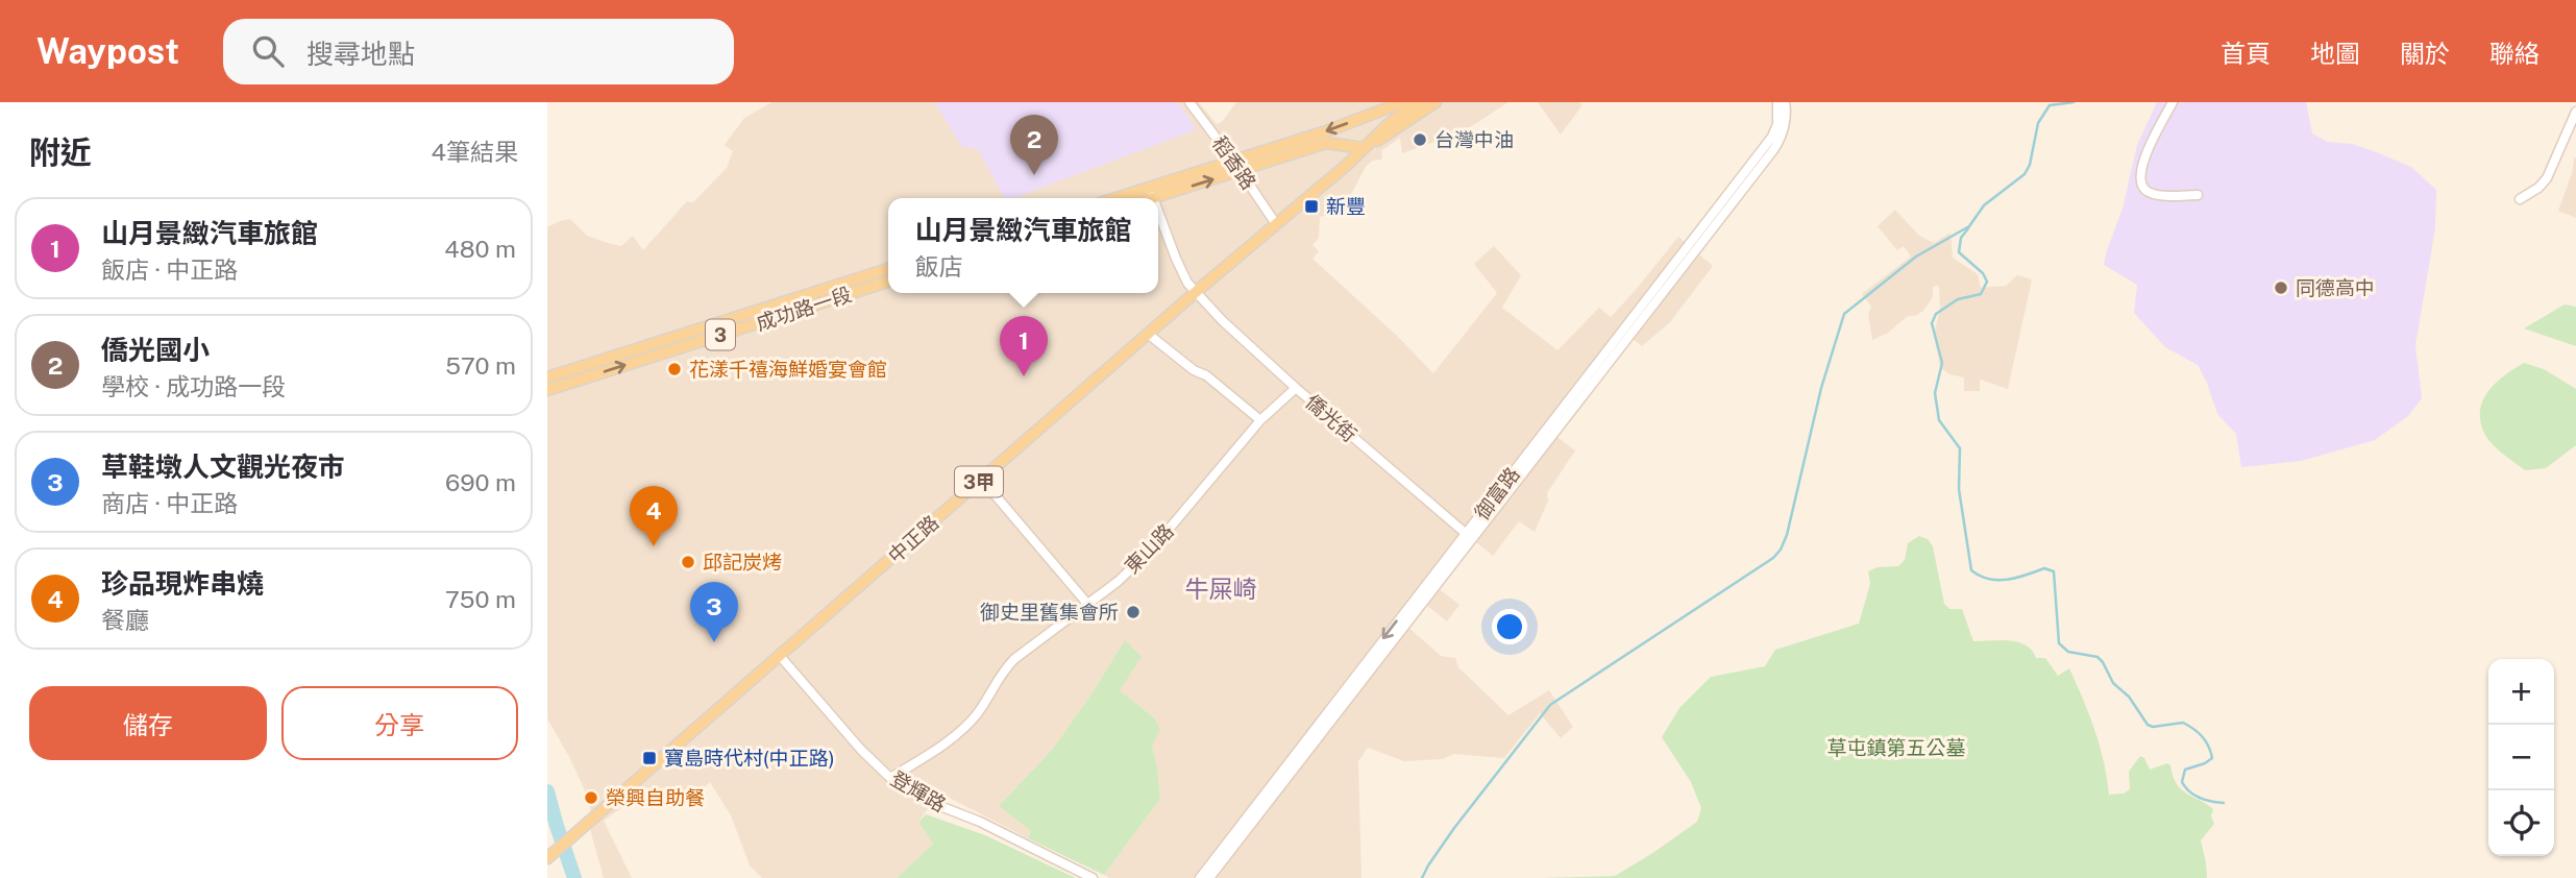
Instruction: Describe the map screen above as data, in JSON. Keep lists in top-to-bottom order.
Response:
{
  "streets": {
    "main road": [
      "成功路一段",
      "3",
      "3甲",
      "中正路"
    ],
    "street": [
      "稻香路",
      "僑光街",
      "御富路",
      "東山路",
      "登輝路"
    ]
  },
  "crossings": [
    ["稻香路", "中正路"],
    ["僑光街", "御富路"],
    ["僑光街", "中正路"],
    ["僑光街", "東山路"],
    ["中正路", "登輝路"],
    ["東山路", "登輝路"]
  ],
  "districts": ["牛屎崎"],
  "parks": ["草屯鎮第五公墓"],
  "places": {
    "other": [
      "台灣中油",
      "同德高中",
      "花漾千禧海鮮婚宴會館",
      "邱記炭烤",
      "御史里舊集會所",
      "榮興自助餐"
    ],
    "transit": ["新豐", "寶島時代村(中正路)"]
  },
  "page": {
    "header": "Waypost",
    "search": "搜尋地點",
    "nav": [
      "首頁",
      "地圖",
      "關於",
      "聯絡"
    ],
    "heading": ["附近", "4筆結果"],
    "pins": [
      "2",
      "1",
      "4",
      "3"
    ],
    "list": [
      {
        "mark": "1",
        "name": "山月景緻汽車旅館",
        "note": "飯店 · 中正路",
        "value": "480 m"
      },
      {
        "mark": "2",
        "name": "僑光國小",
        "note": "學校 · 成功路一段",
        "value": "570 m"
      },
      {
        "mark": "3",
        "name": "草鞋墩人文觀光夜市",
        "note": "商店 · 中正路",
        "value": "690 m"
      },
      {
        "mark": "4",
        "name": "珍品現炸串燒",
        "note": "餐廳",
        "value": "750 m"
      }
    ],
    "popup": ["山月景緻汽車旅館", "飯店"],
    "map_buttons": ["+", "−"],
    "buttons": ["儲存", "分享"]
  }
}
